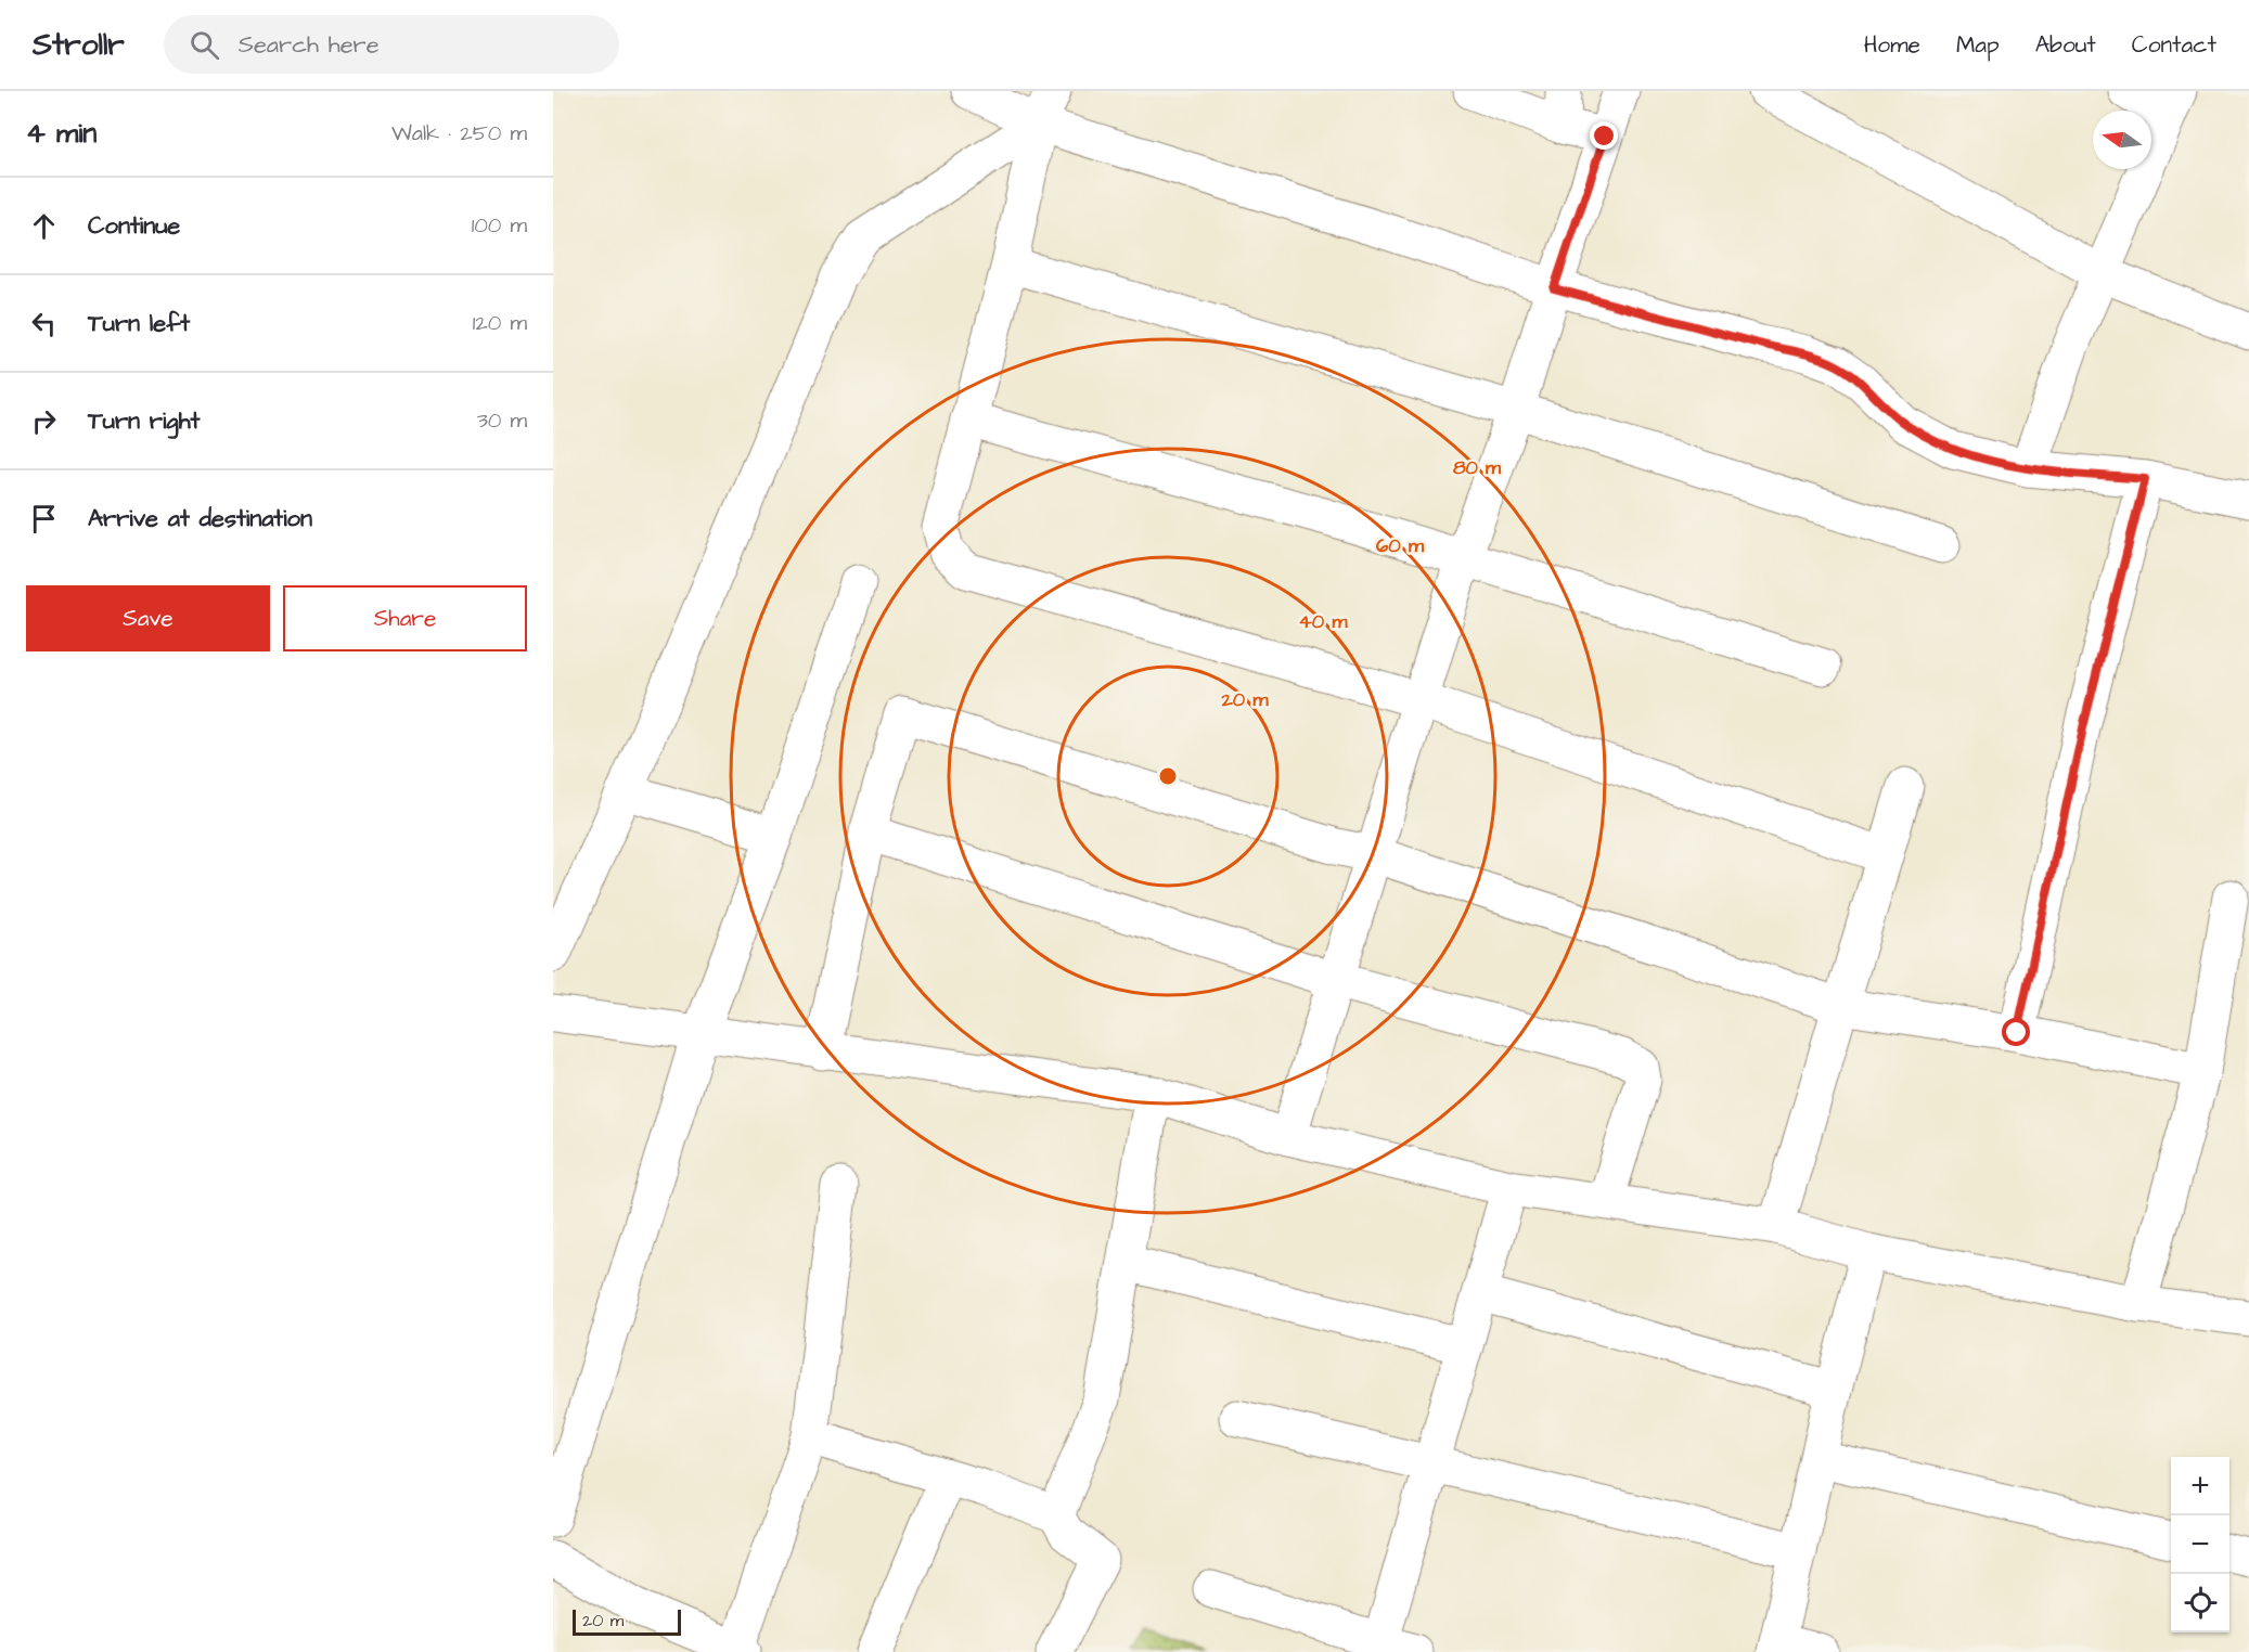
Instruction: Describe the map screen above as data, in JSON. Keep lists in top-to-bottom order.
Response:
{
  "scale_bar": "20 m",
  "north": "left",
  "page": {
    "header": "Strollr",
    "search": "Search here",
    "nav": [
      "Home",
      "Map",
      "About",
      "Contact"
    ],
    "heading": ["4 min", "Walk · 250 m"],
    "list": [
      ["Continue", "100 m"],
      ["Turn left", "120 m"],
      ["Turn right", "30 m"],
      "Arrive at destination"
    ],
    "buttons": ["Save", "Share"],
    "map_buttons": ["+", "−"],
    "scale": "20 m"
  },
  "rings": [
    "80 m",
    "60 m",
    "40 m",
    "20 m"
  ]
}
